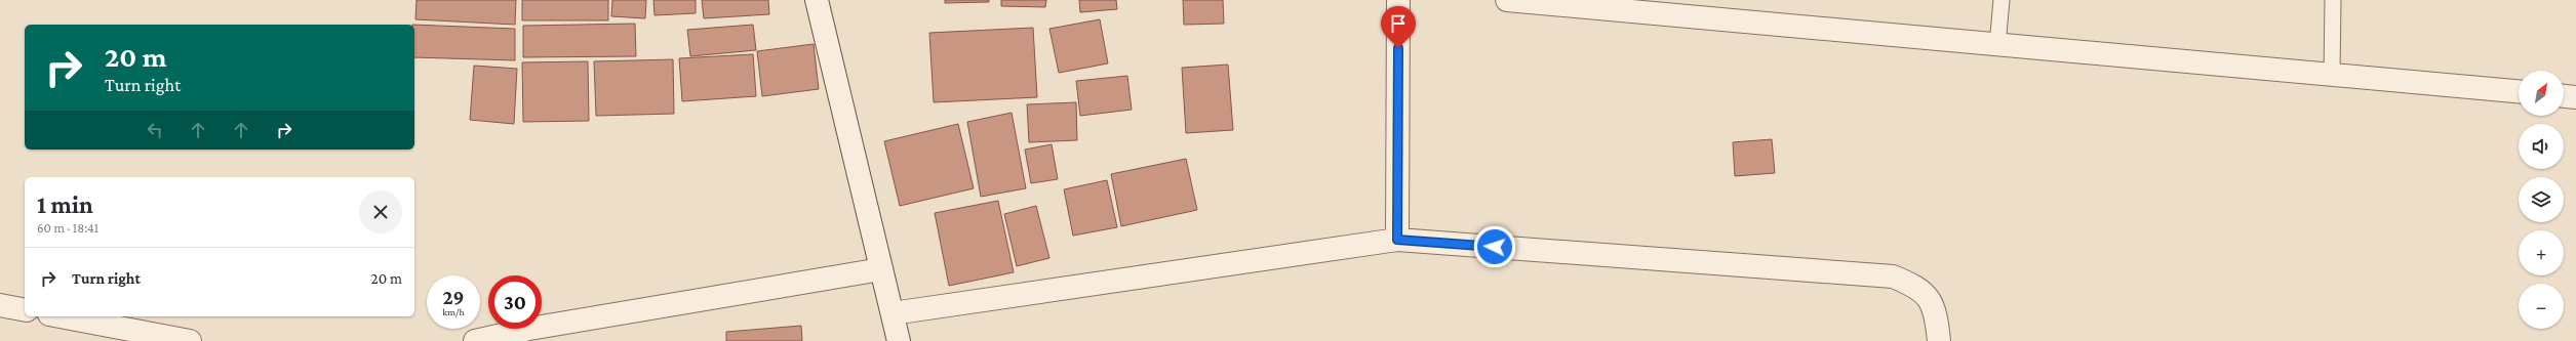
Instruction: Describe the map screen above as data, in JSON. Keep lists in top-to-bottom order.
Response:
{
  "north": "top right",
  "page": {
    "turn": ["20 m", "Turn right"],
    "map_buttons": ["+", "−"],
    "heading": ["1 min", "60 m · 18:41"],
    "list": [
      {
        "name": "Turn right",
        "value": "20 m"
      }
    ],
    "speed": "29 km/h",
    "limit": "30"
  }
}
